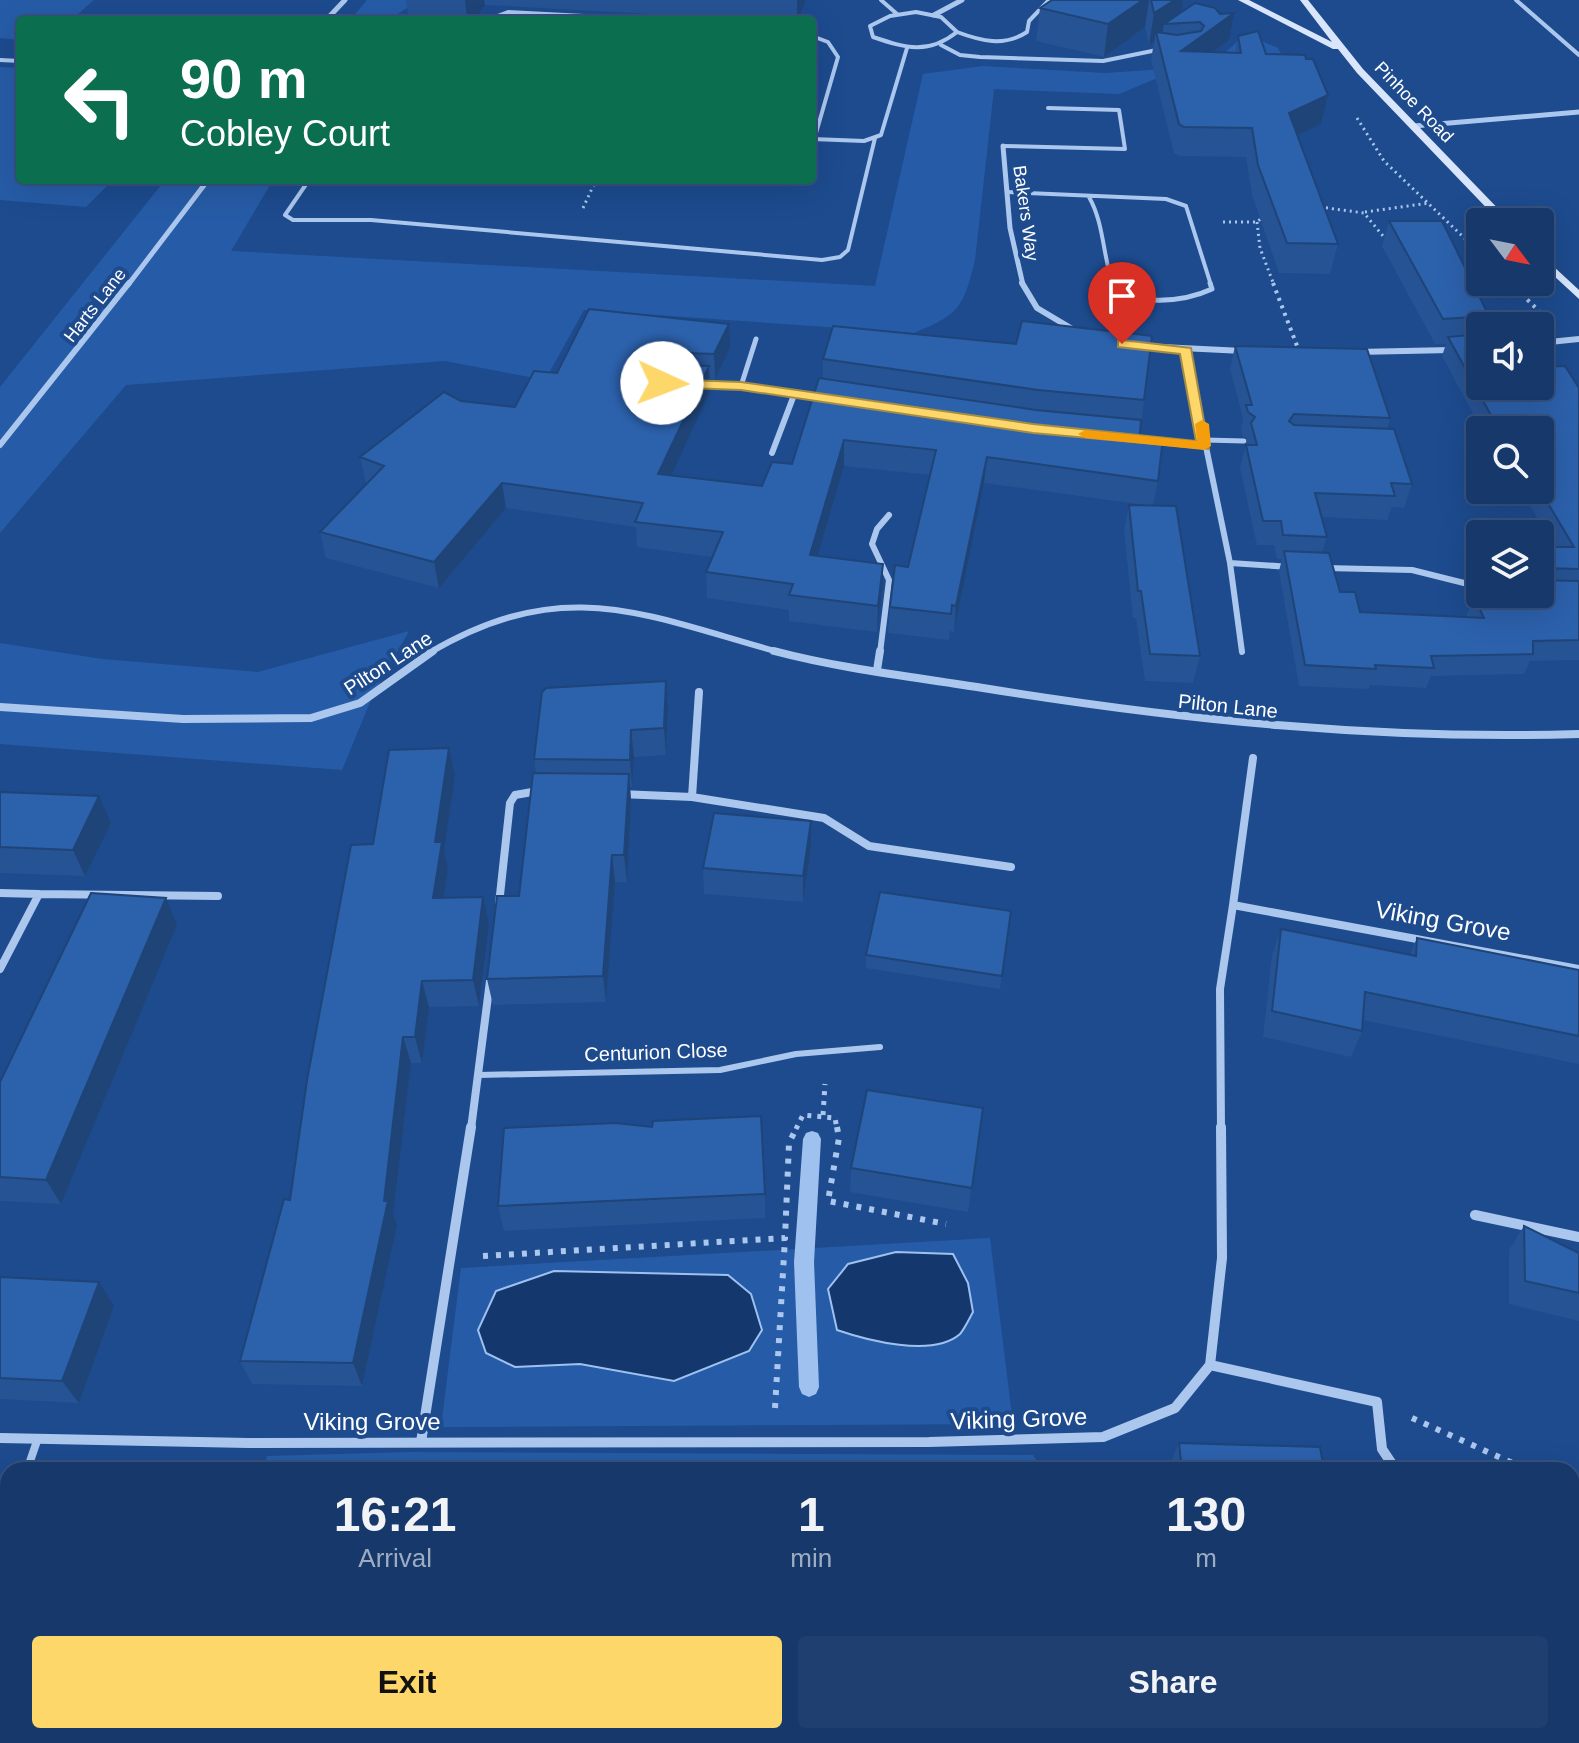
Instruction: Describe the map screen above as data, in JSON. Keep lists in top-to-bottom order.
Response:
{
  "streets": {
    "main road": ["Pinhoe Road"],
    "street": [
      "Bakers Way",
      "Harts Lane",
      "Pilton Lane",
      "Viking Grove"
    ],
    "lane": ["Centurion Close"]
  },
  "north": "bottom right",
  "page": {
    "turn": ["90 m", "Cobley Court"],
    "eta": [
      "16:21",
      "Arrival",
      "1",
      "min",
      "130",
      "m"
    ],
    "buttons": ["Exit", "Share"]
  }
}
